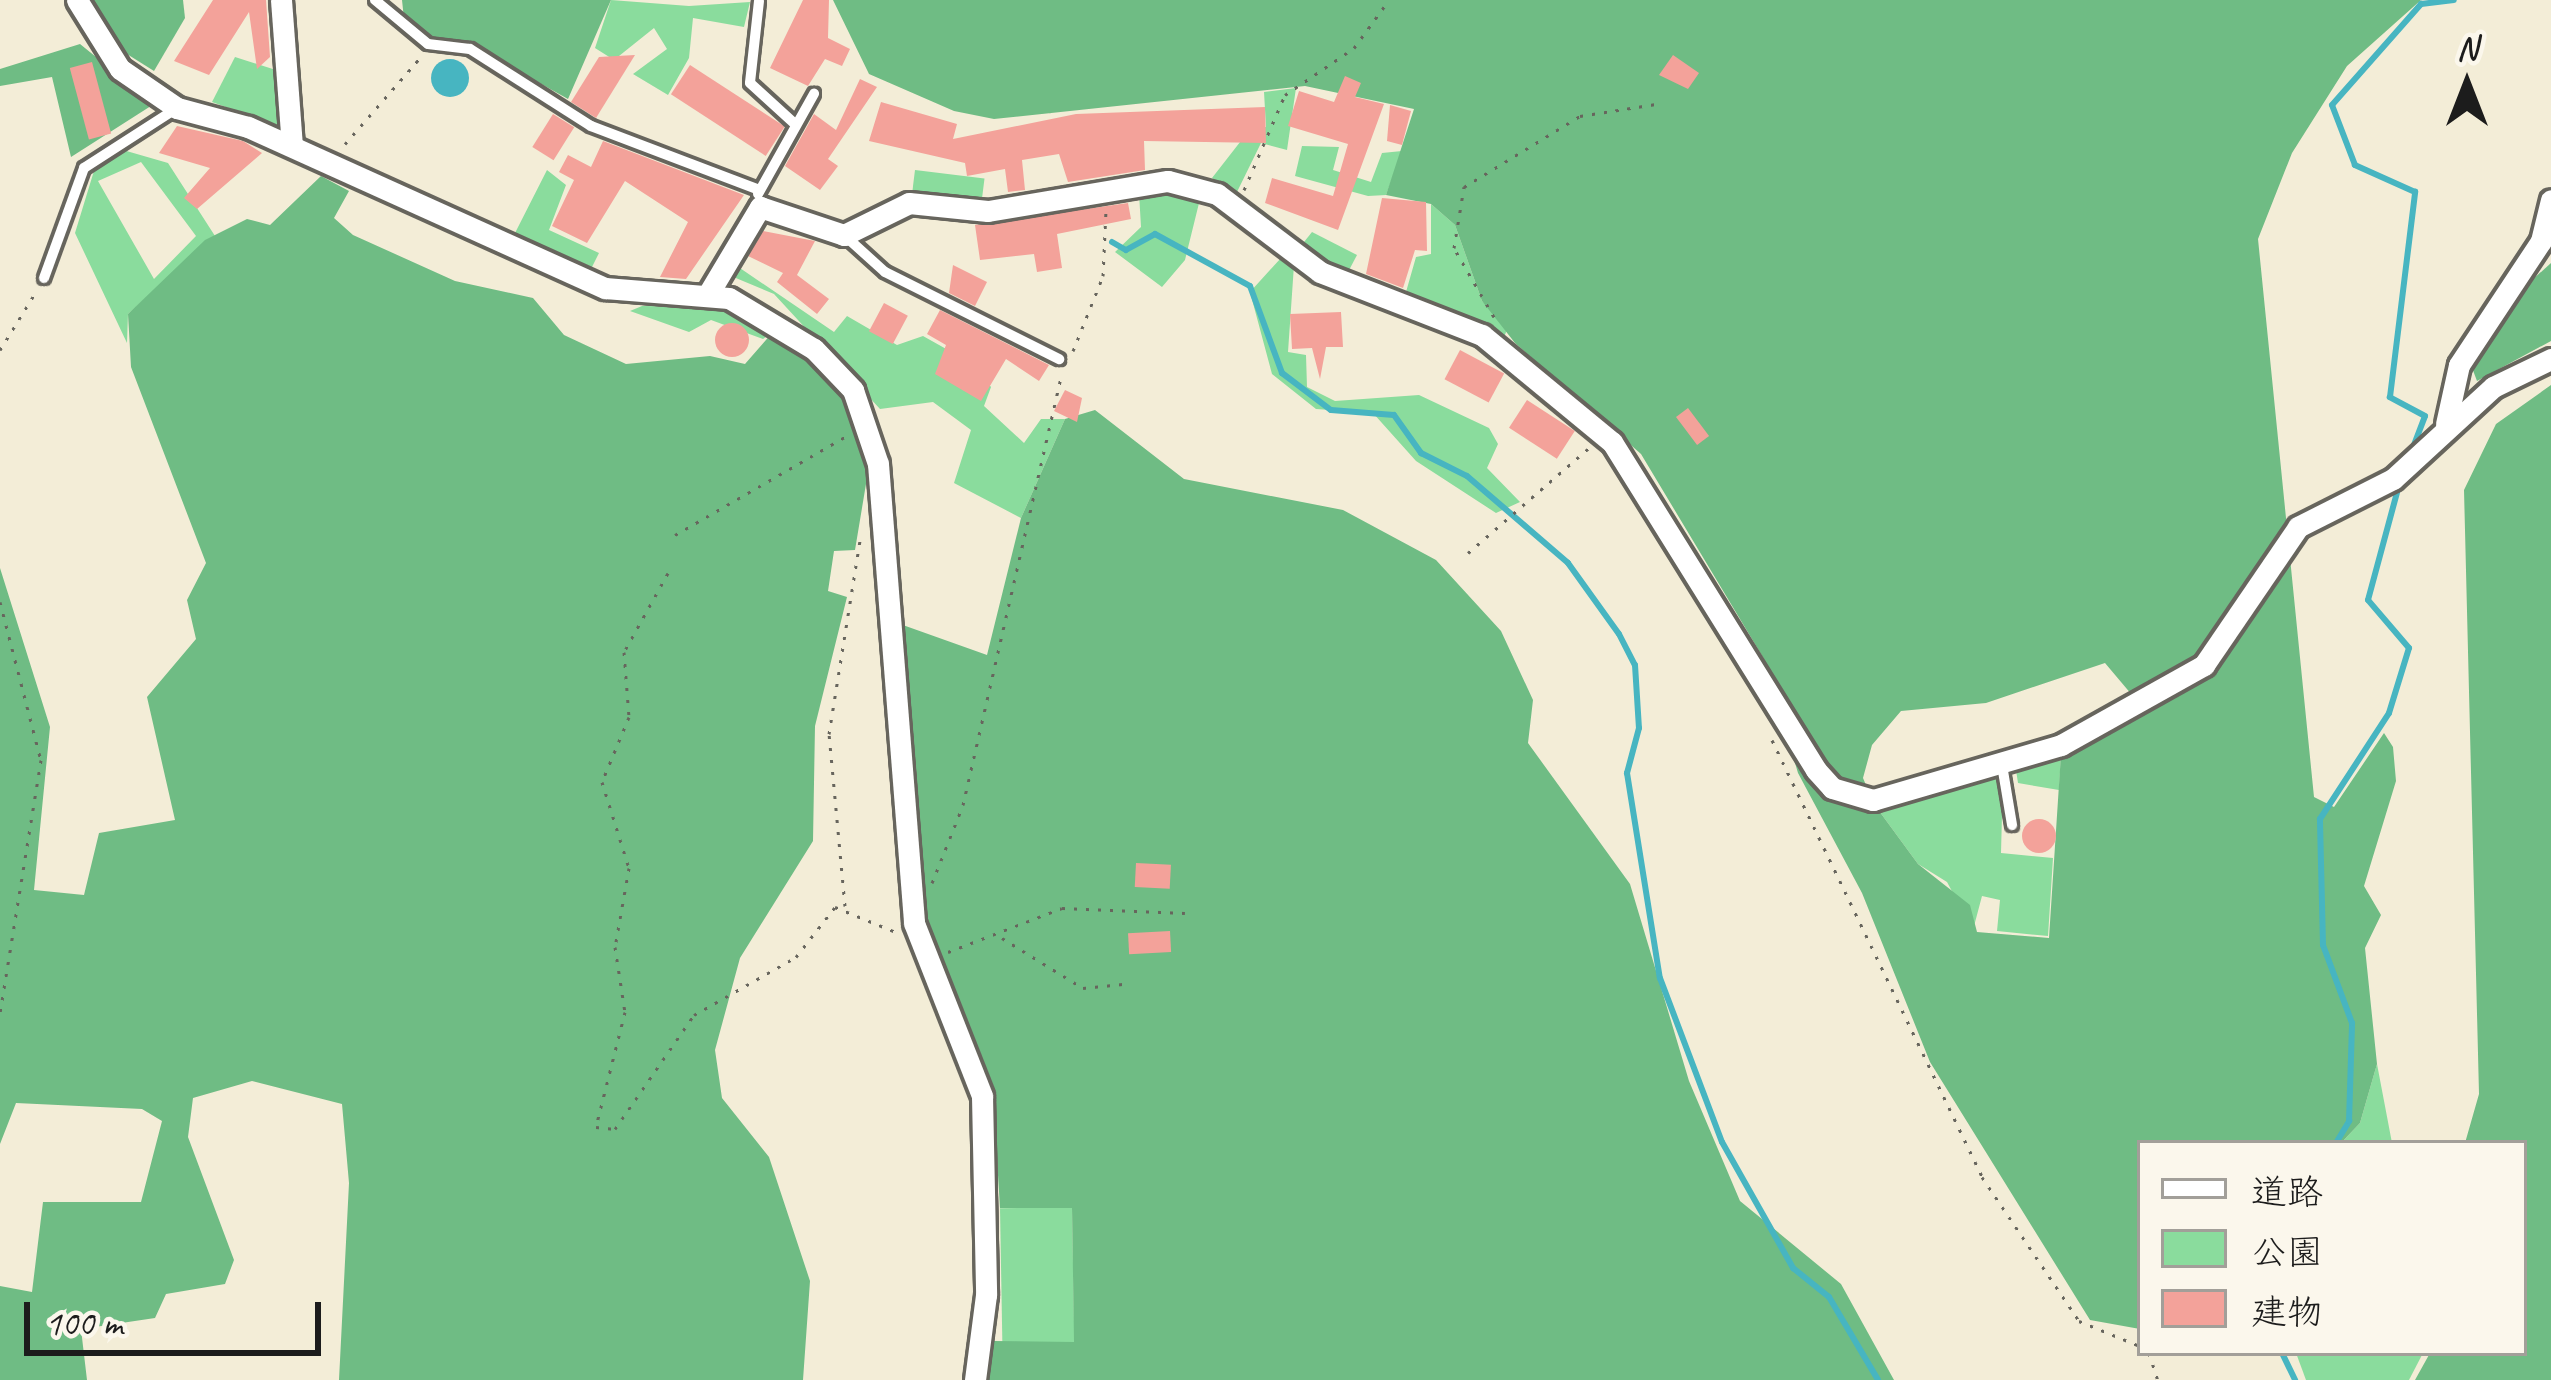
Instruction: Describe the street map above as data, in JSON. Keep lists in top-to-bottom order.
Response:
{
  "legend": ["道路", "公園", "建物"],
  "scale_bar": "100 m",
  "north": "top"
}
